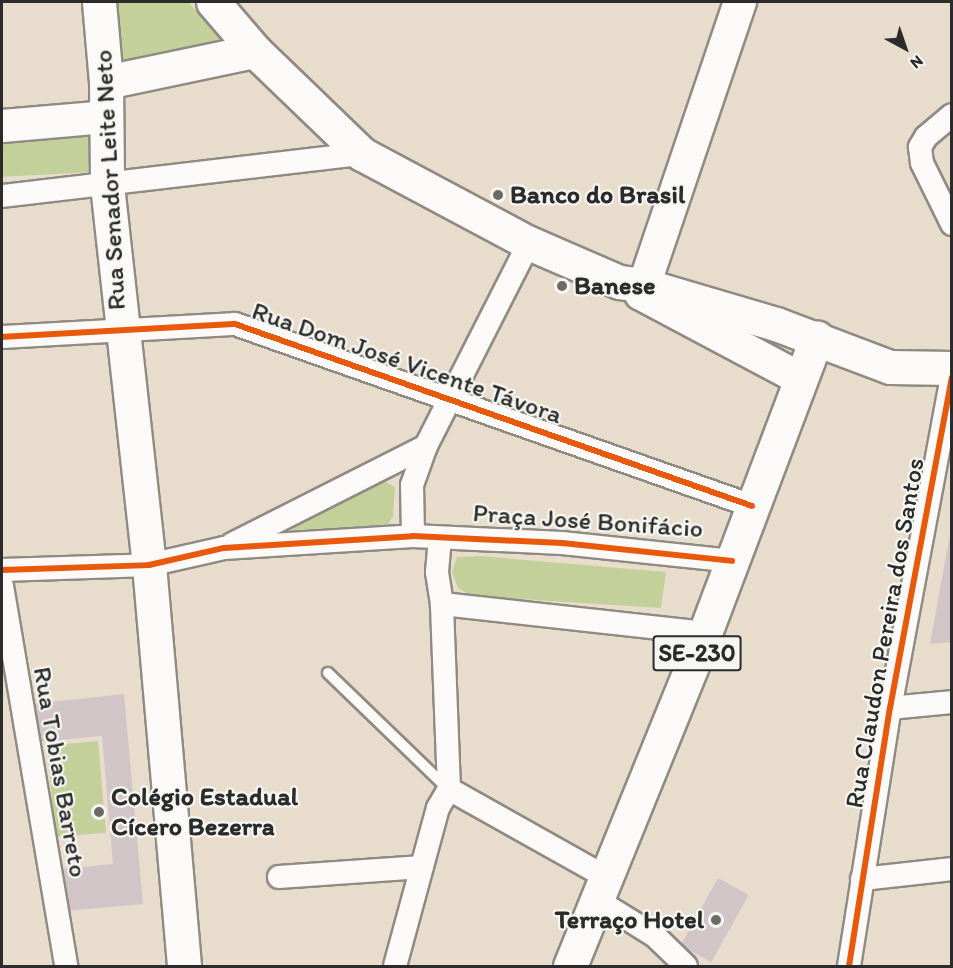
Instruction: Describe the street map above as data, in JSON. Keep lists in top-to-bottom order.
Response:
{
  "streets": {
    "main road": ["Rua Senador Leite Neto", "SE-230"],
    "street": [
      "Rua Dom José Vicente Távora",
      "Praça José Bonifácio",
      "Rua Claudon Pereira dos Santos",
      "Rua Tobias Barreto"
    ]
  },
  "crossings": [
    ["Rua Senador Leite Neto", "Rua Dom José Vicente Távora"],
    ["Rua Dom José Vicente Távora", "SE-230"],
    ["Praça José Bonifácio", "SE-230"]
  ],
  "places": [
    "Banco do Brasil",
    "Banese",
    "Colégio Estadual Cícero Bezerra",
    "Terraço Hotel"
  ],
  "north": "bottom right"
}
